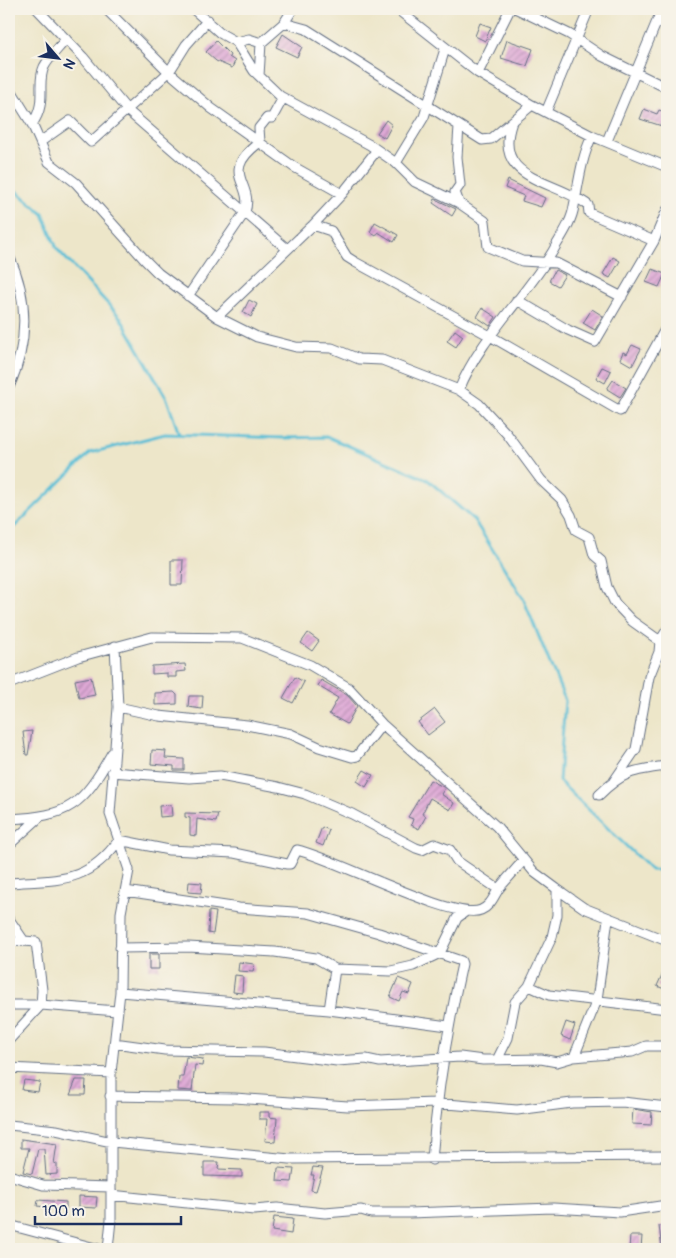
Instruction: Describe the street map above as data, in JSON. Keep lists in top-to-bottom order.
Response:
{
  "scale_bar": "100 m",
  "north": "bottom right"
}
